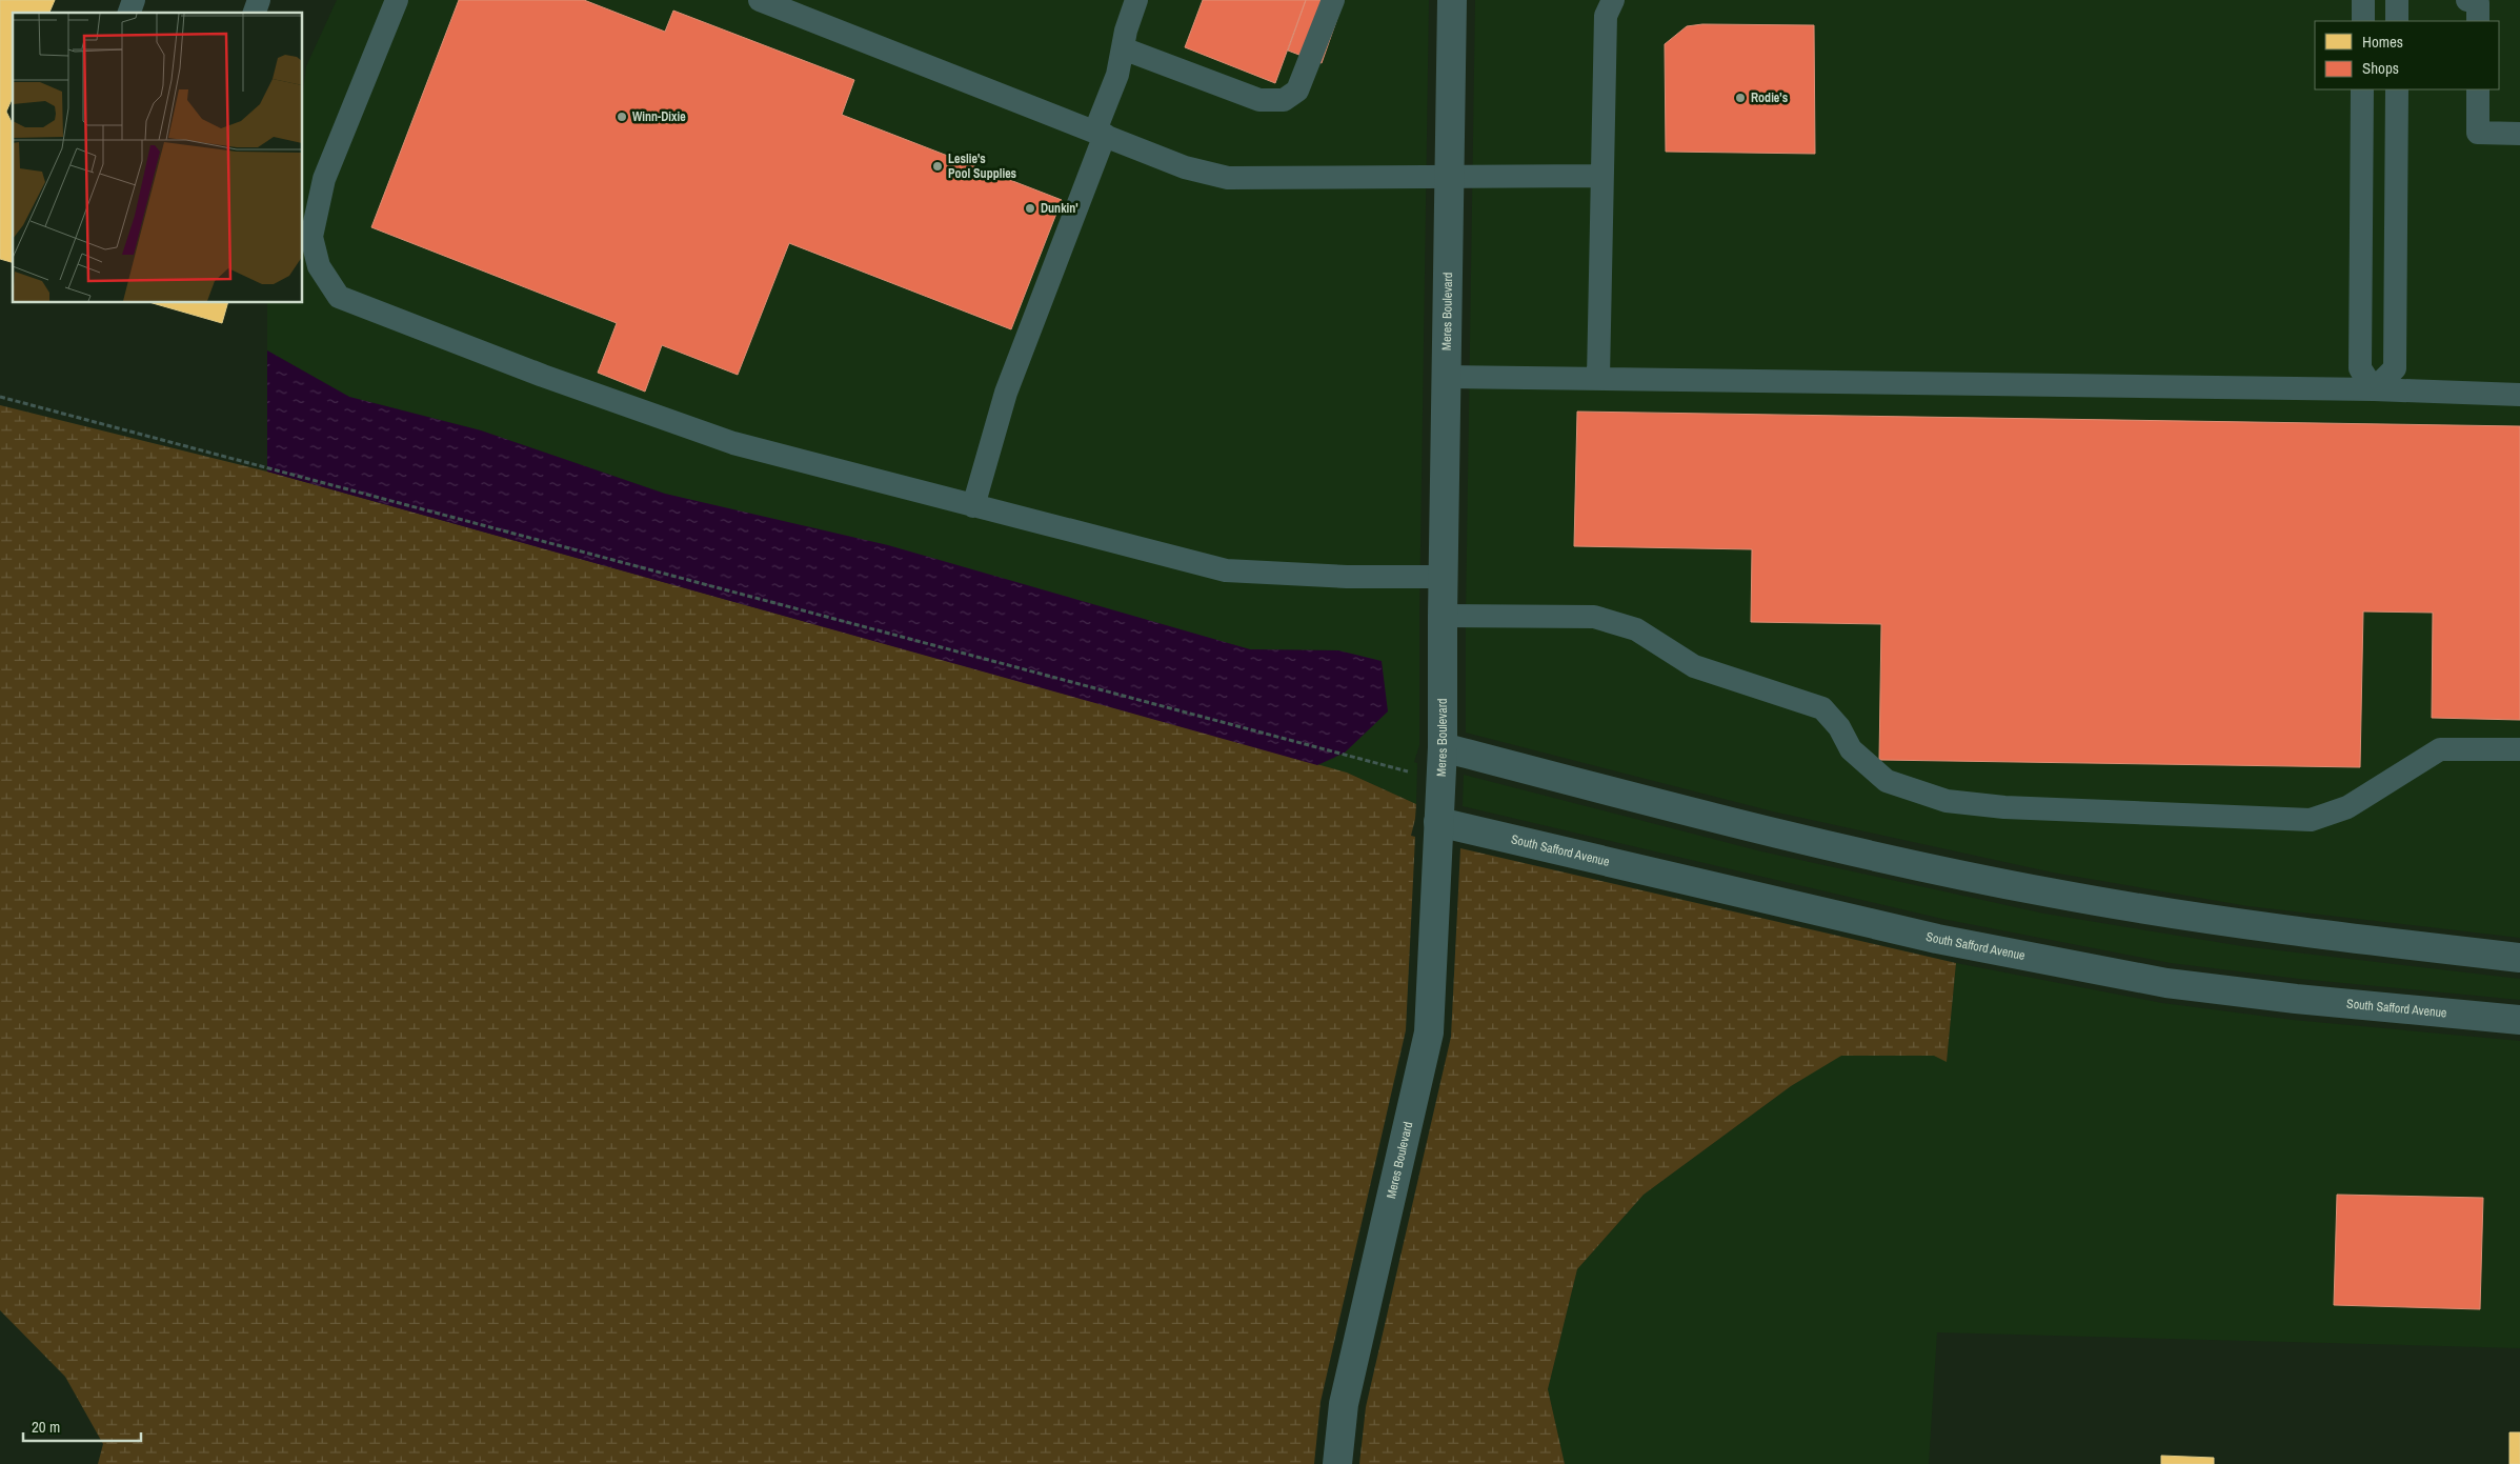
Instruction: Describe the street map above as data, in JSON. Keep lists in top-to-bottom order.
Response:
{
  "streets": {
    "street": ["Meres Boulevard", "South Safford Avenue"]
  },
  "crossings": [
    ["Meres Boulevard", "South Safford Avenue"]
  ],
  "places": [
    "Rodie's",
    "Winn-Dixie",
    "Leslie's Pool Supplies",
    "Dunkin'"
  ],
  "legend": ["Homes", "Shops"],
  "scale_bar": "20 m"
}
